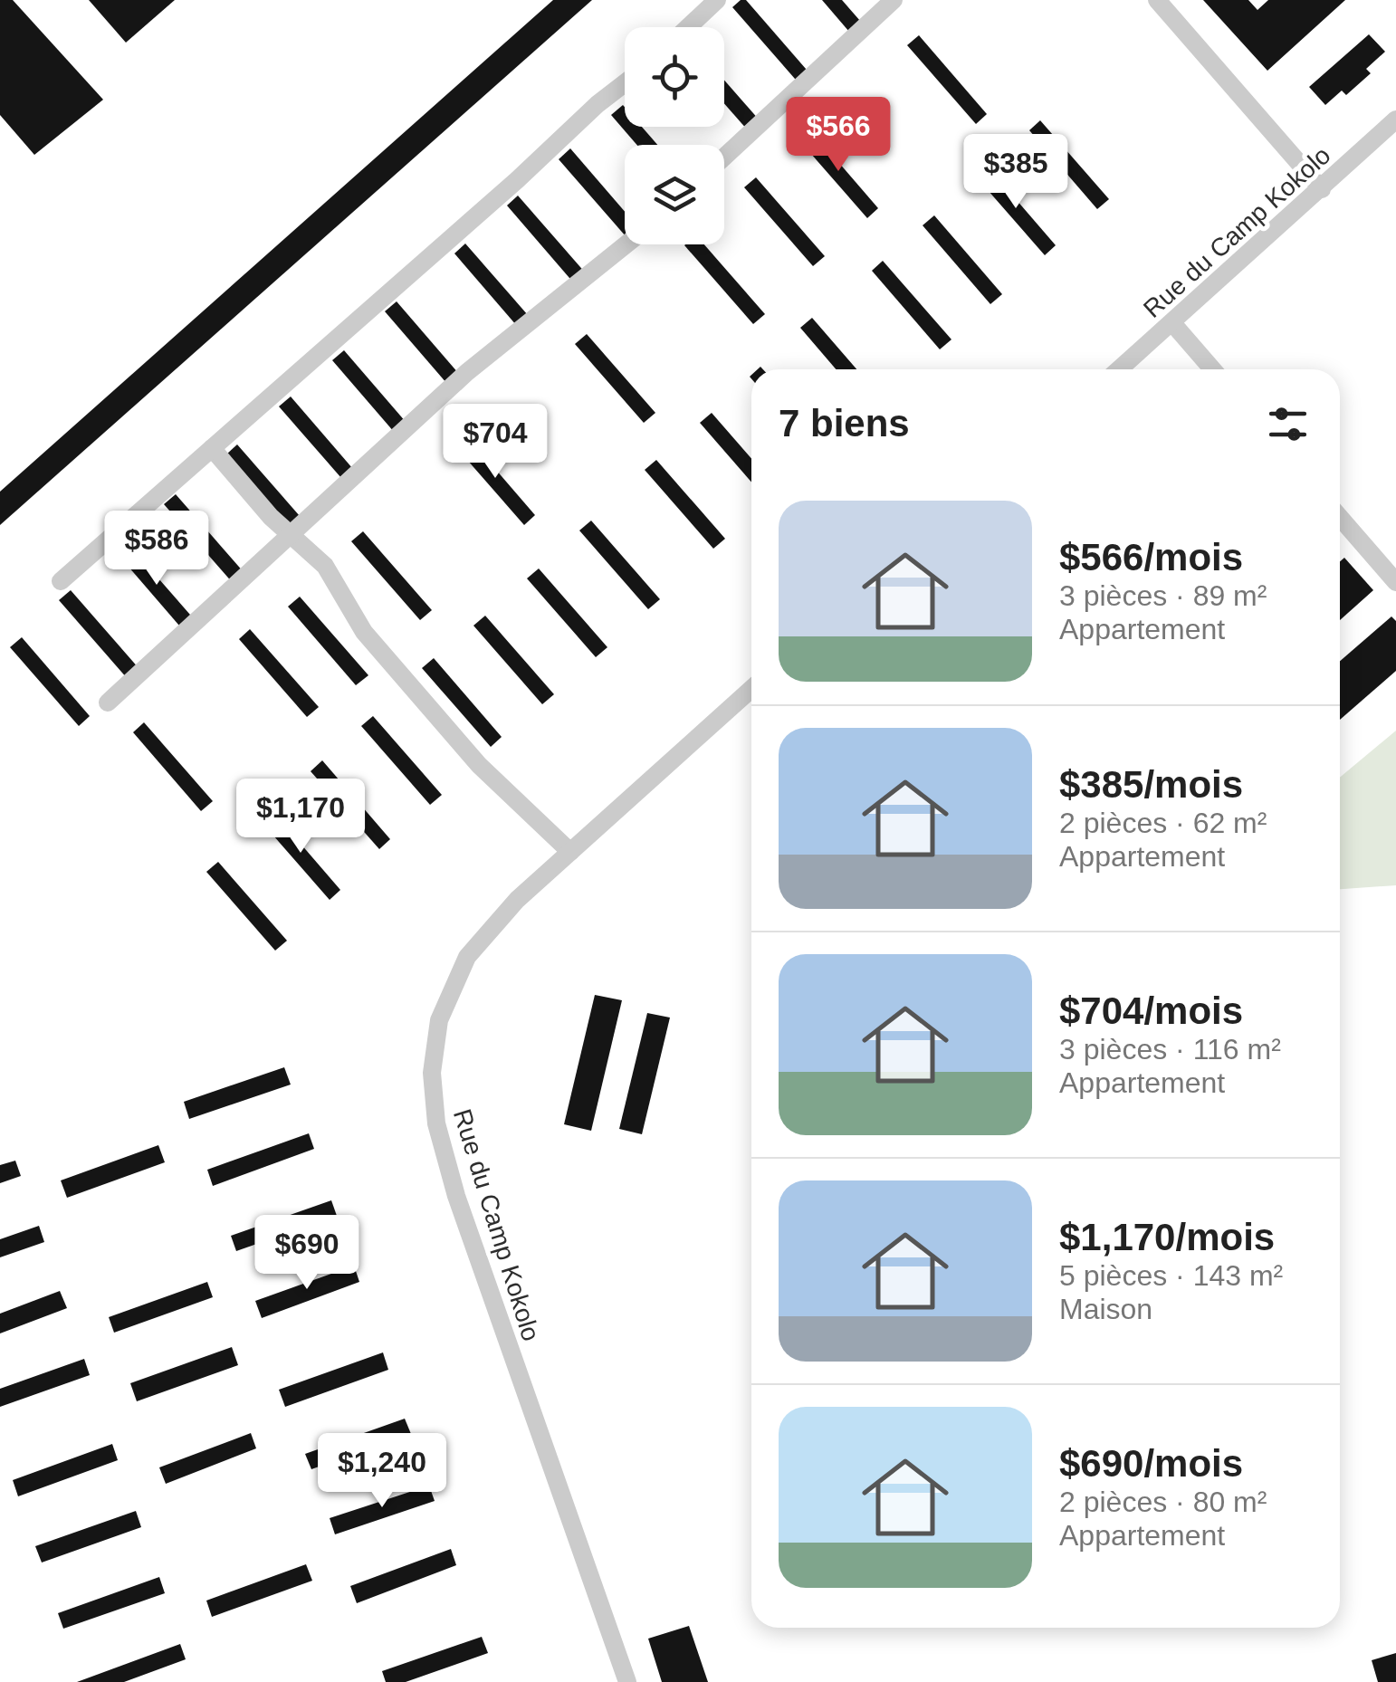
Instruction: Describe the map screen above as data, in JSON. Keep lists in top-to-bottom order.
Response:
{
  "streets": {
    "street": ["Rue du Camp Kokolo"]
  },
  "page": {
    "price": [
      "$566",
      "$385",
      "$704",
      "$586",
      "$1,170",
      "$690",
      "$1,240"
    ],
    "heading": "7 biens",
    "list": [
      {
        "name": "$566/mois",
        "note": "3 pièces · 89 m² · Appartement"
      },
      {
        "name": "$385/mois",
        "note": "2 pièces · 62 m² · Appartement"
      },
      {
        "name": "$704/mois",
        "note": "3 pièces · 116 m² · Appartement"
      },
      {
        "name": "$1,170/mois",
        "note": "5 pièces · 143 m² · Maison"
      },
      {
        "name": "$690/mois",
        "note": "2 pièces · 80 m² · Appartement"
      }
    ]
  }
}
